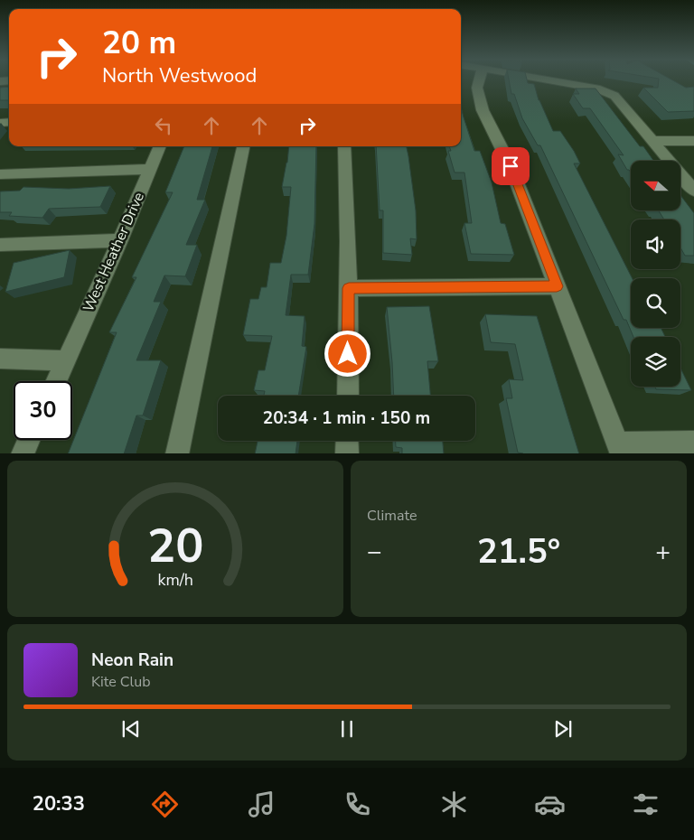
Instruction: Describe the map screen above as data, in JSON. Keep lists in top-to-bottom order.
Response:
{
  "streets": {
    "street": ["West Heather Drive"]
  },
  "north": "left",
  "page": {
    "turn": ["20 m", "North Westwood"],
    "limit": "30",
    "trip": "20:34 · 1 min · 150 m",
    "tile": "Climate",
    "heat": ["−", "21.5°", "+"],
    "song": ["Neon Rain", "Kite Club"],
    "tabs": "20:33",
    "gauge": ["20", "km/h"]
  }
}
